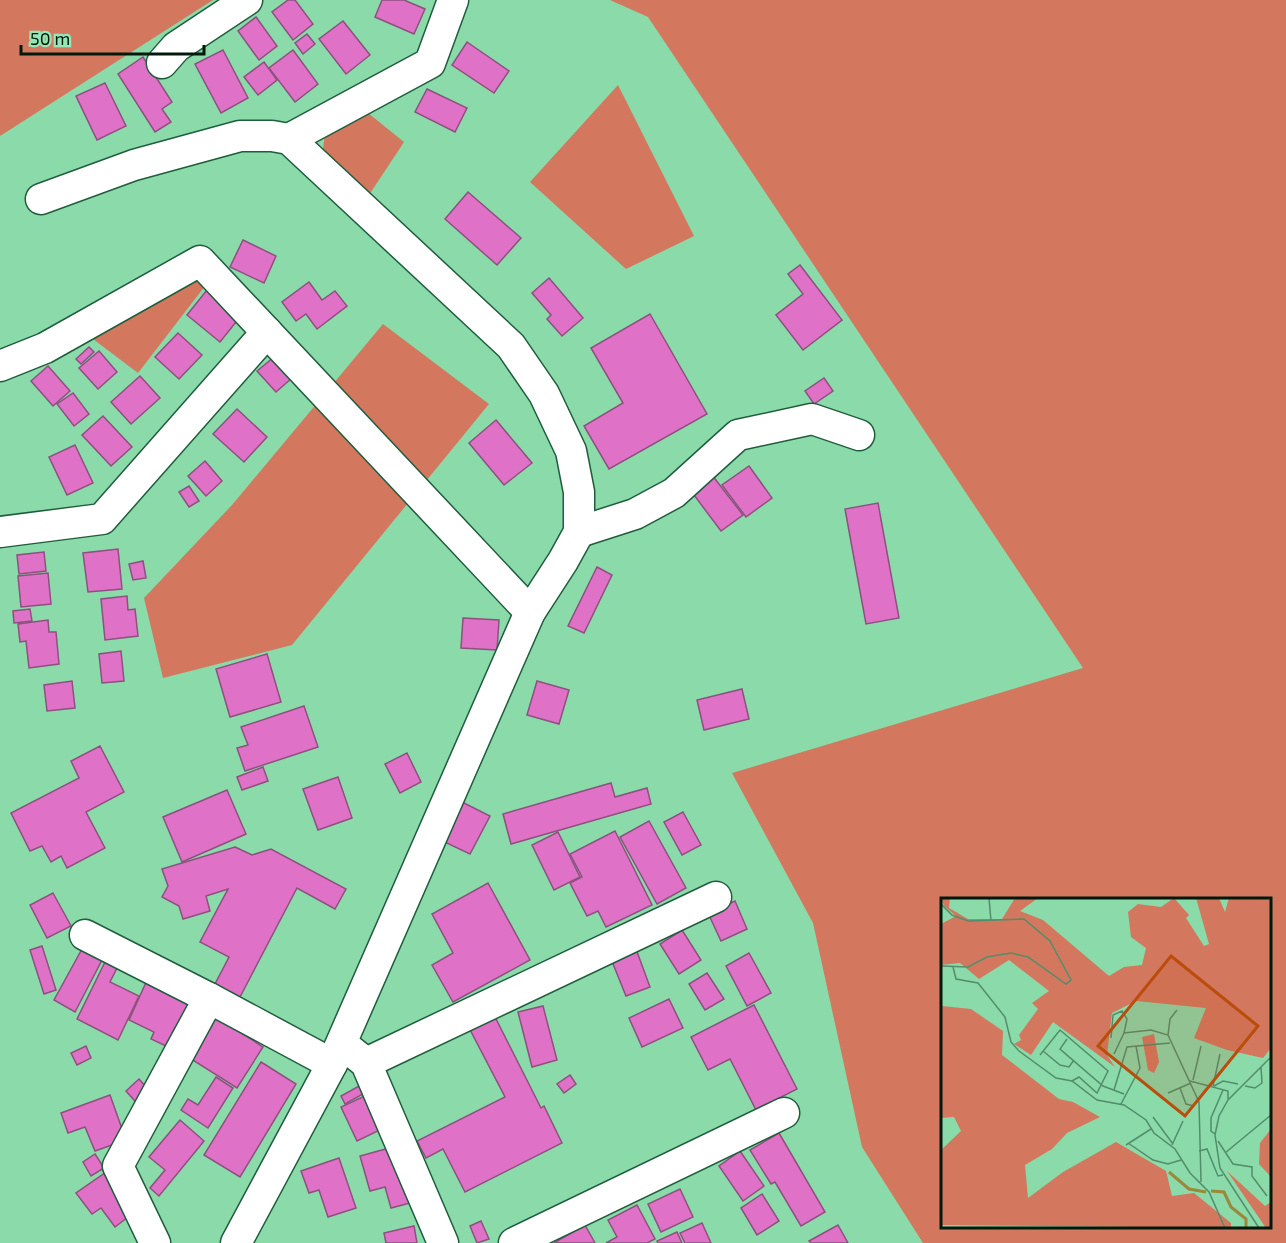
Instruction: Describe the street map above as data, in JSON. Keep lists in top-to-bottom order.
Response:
{
  "scale_bar": "50 m"
}
